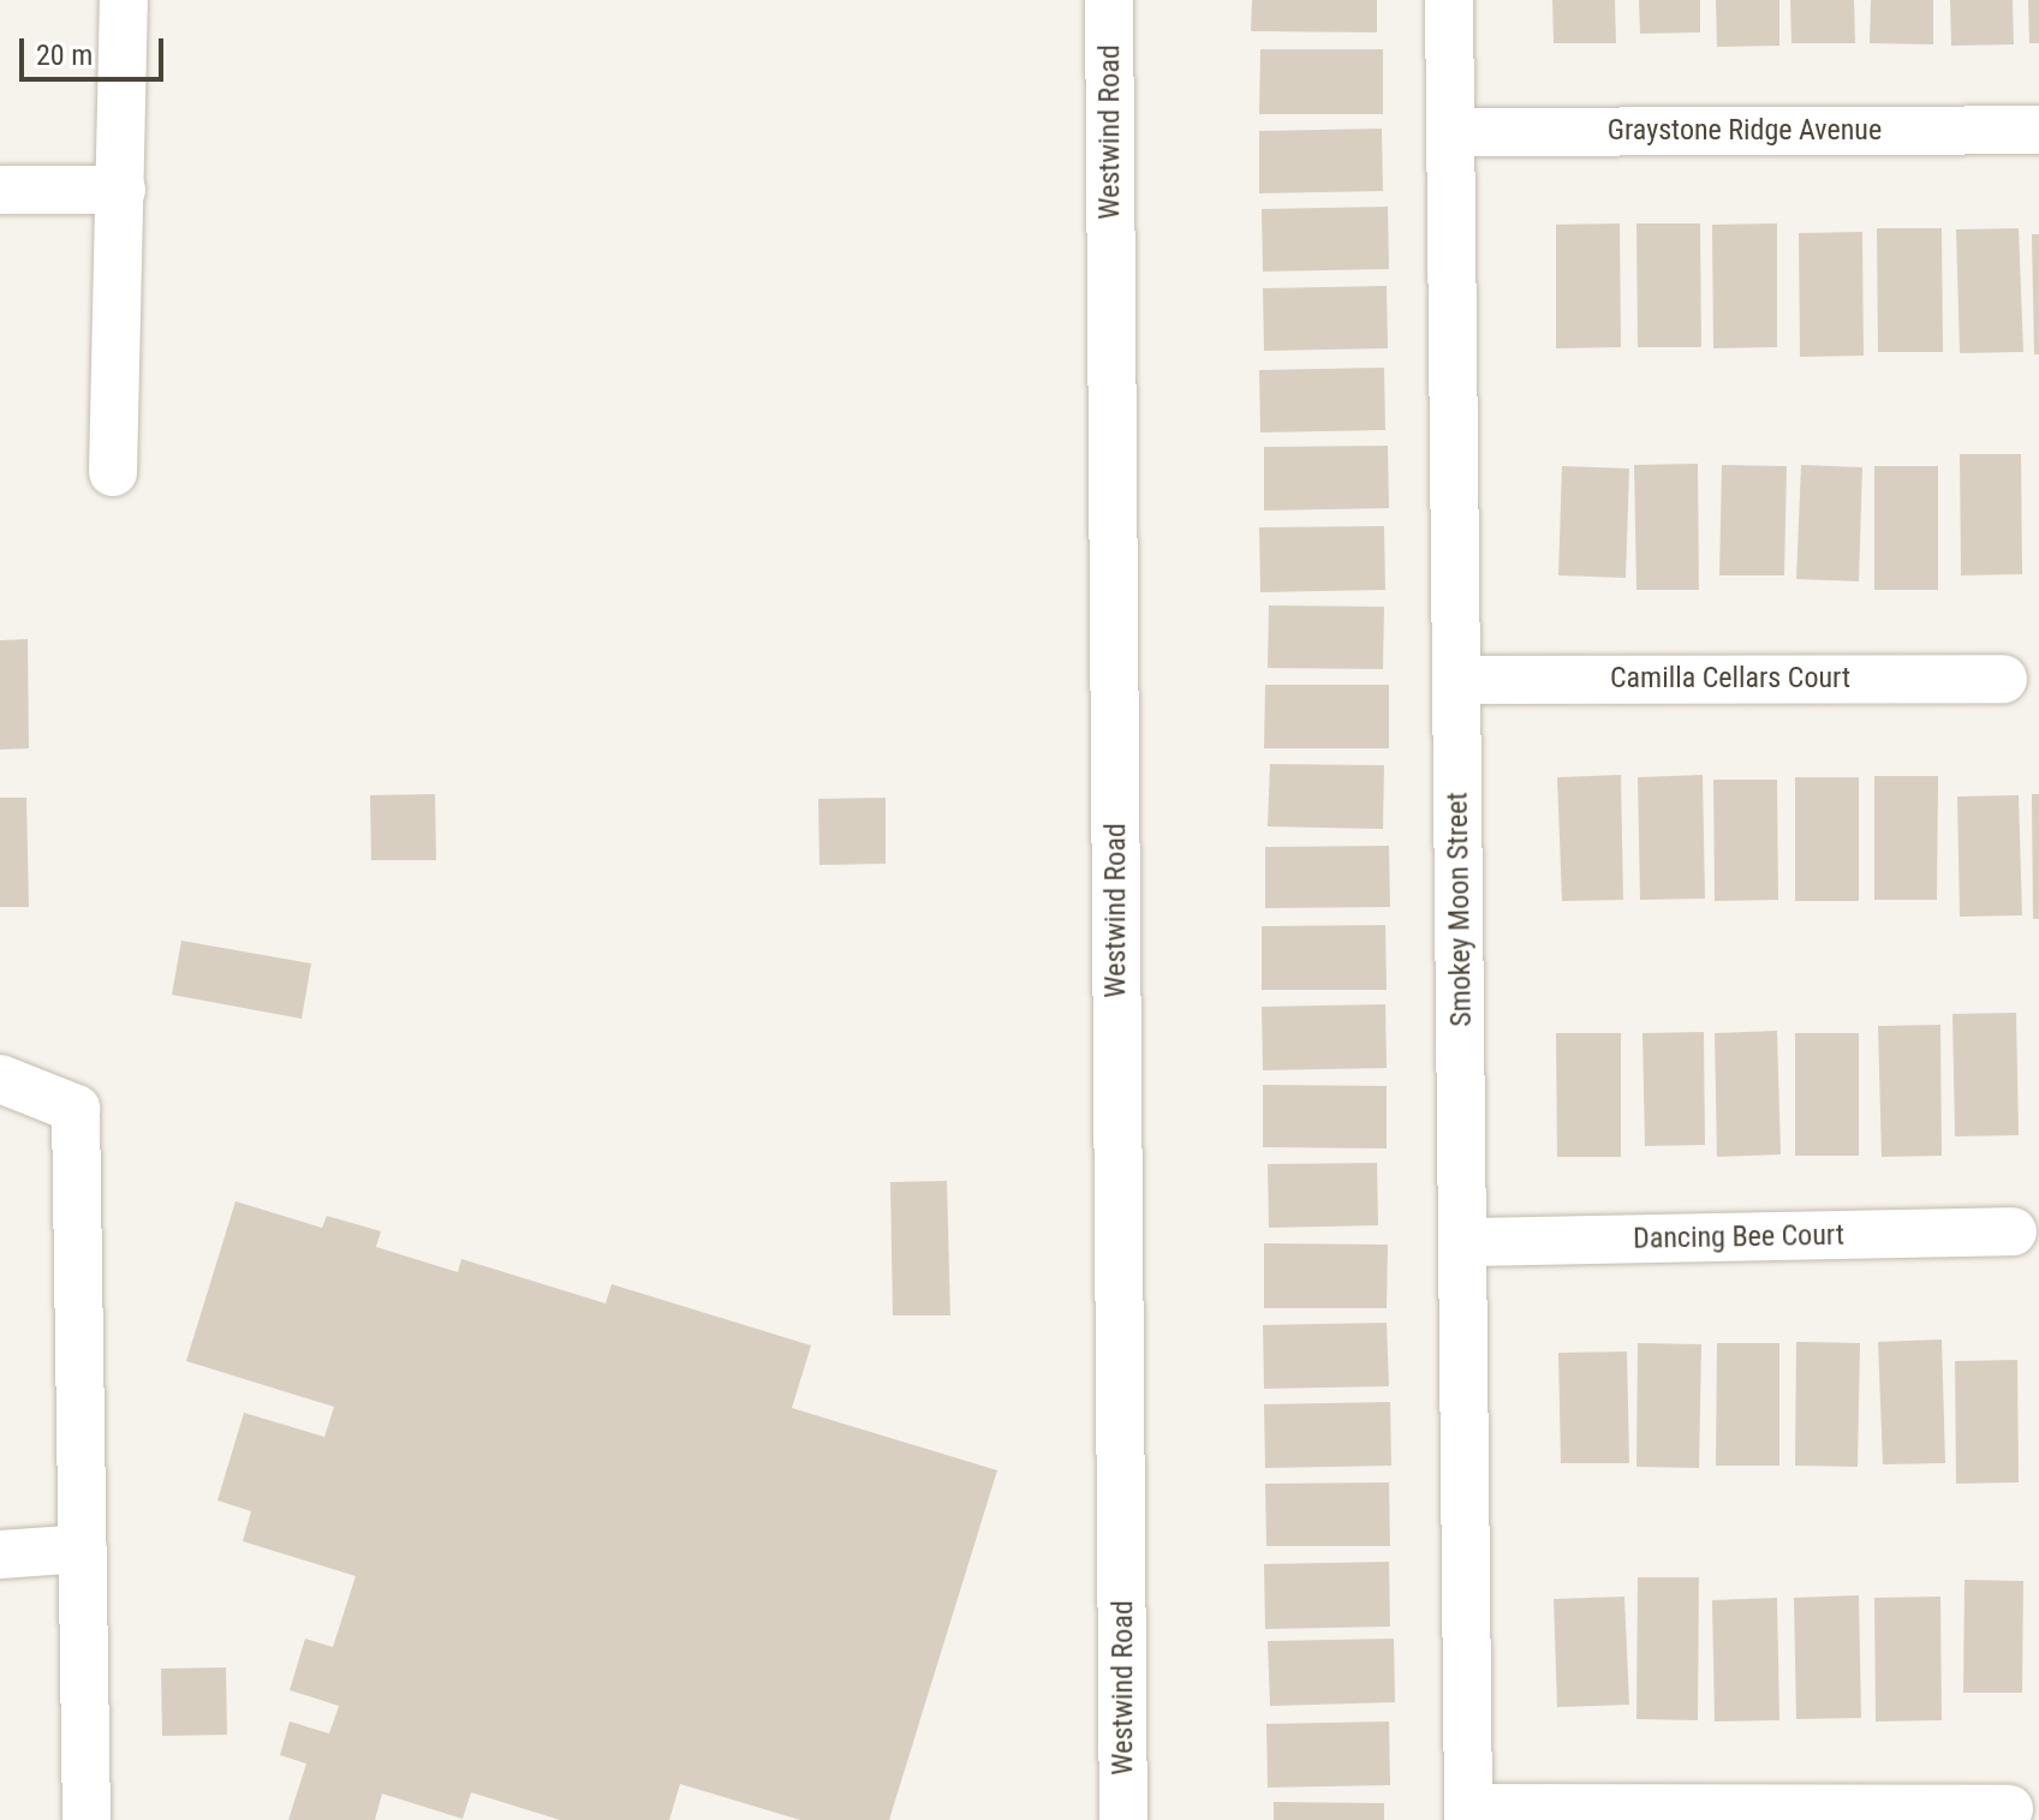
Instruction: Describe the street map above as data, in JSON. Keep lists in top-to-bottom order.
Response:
{
  "streets": {
    "street": [
      "Graystone Ridge Avenue",
      "Westwind Road",
      "Camilla Cellars Court",
      "Smokey Moon Street",
      "Dancing Bee Court"
    ]
  },
  "crossings": [
    ["Graystone Ridge Avenue", "Smokey Moon Street"],
    ["Camilla Cellars Court", "Smokey Moon Street"],
    ["Smokey Moon Street", "Dancing Bee Court"]
  ],
  "scale_bar": "20 m"
}
